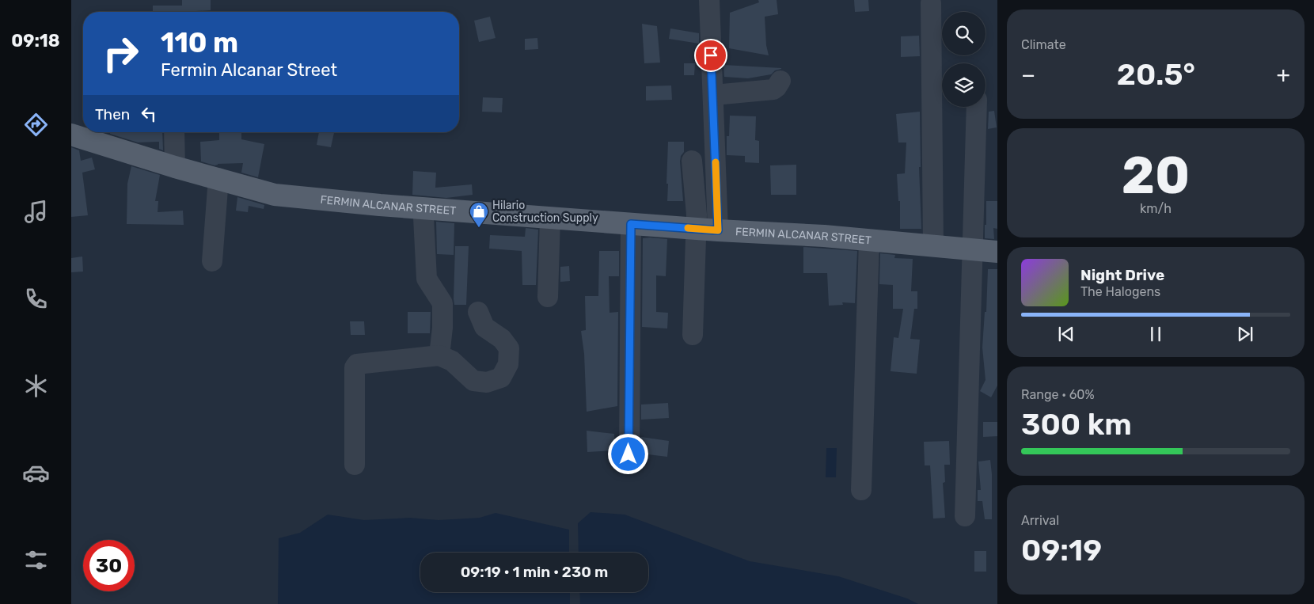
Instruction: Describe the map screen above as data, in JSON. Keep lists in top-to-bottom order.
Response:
{
  "streets": {
    "main road": ["FERMIN ALCANAR STREET"]
  },
  "places": {
    "shop": ["Hilario Construction Supply"]
  },
  "page": {
    "tabs": "09:18",
    "tile": [
      "Climate",
      ["20", "km/h"],
      ["Range · 60%", "300 km"],
      ["Arrival", "09:19"]
    ],
    "turn": ["110 m", "Fermin Alcanar Street"],
    "heat": ["−", "20.5°", "+"],
    "then": "Then",
    "song": ["Night Drive", "The Halogens"],
    "limit": "30",
    "trip": "09:19 · 1 min · 230 m"
  }
}
